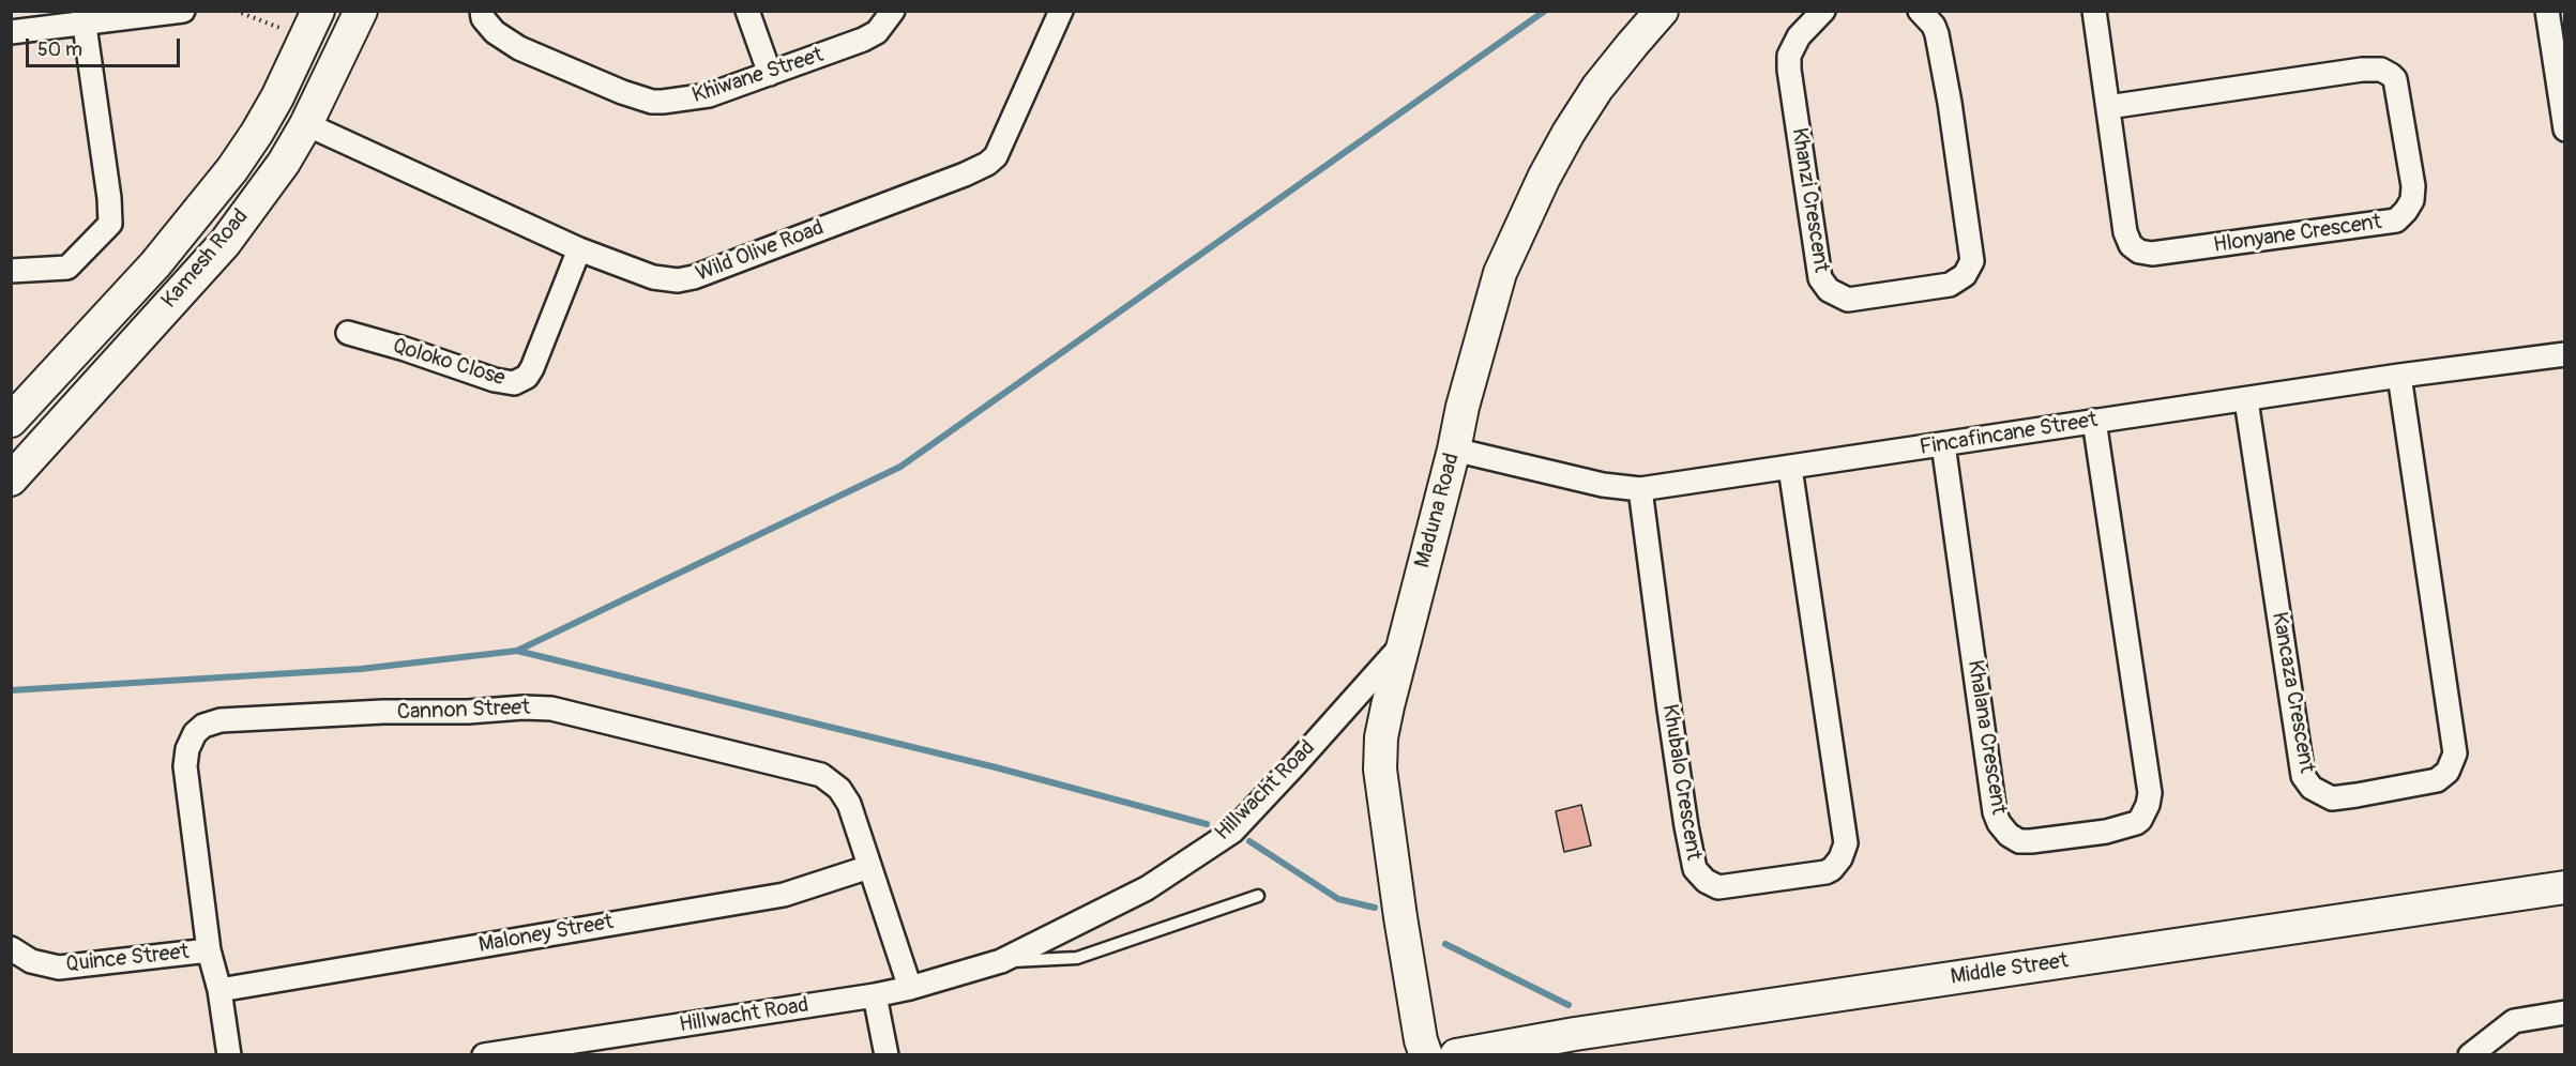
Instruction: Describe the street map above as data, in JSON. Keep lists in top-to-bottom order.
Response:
{
  "streets": {
    "main road": ["Kamesh Road", "Maduna Road", "Middle Street"],
    "street": [
      "Khiwane Street",
      "Khanzi Crescent",
      "Hlonyane Crescent",
      "Wild Olive Road",
      "Qoloko Close",
      "Fincafincane Street",
      "Kancaza Crescent",
      "Cannon Street",
      "Khalana Crescent",
      "Khubalo Crescent",
      "Hillwacht Road",
      "Maloney Street",
      "Quince Street"
    ]
  },
  "crossings": [
    ["Wild Olive Road", "Kamesh Road"],
    ["Wild Olive Road", "Qoloko Close"],
    ["Fincafincane Street", "Maduna Road"],
    ["Fincafincane Street", "Kancaza Crescent"],
    ["Fincafincane Street", "Khalana Crescent"],
    ["Fincafincane Street", "Khubalo Crescent"],
    ["Maduna Road", "Hillwacht Road"],
    ["Cannon Street", "Hillwacht Road"],
    ["Cannon Street", "Maloney Street"],
    ["Cannon Street", "Quince Street"]
  ],
  "scale_bar": "50 m"
}
